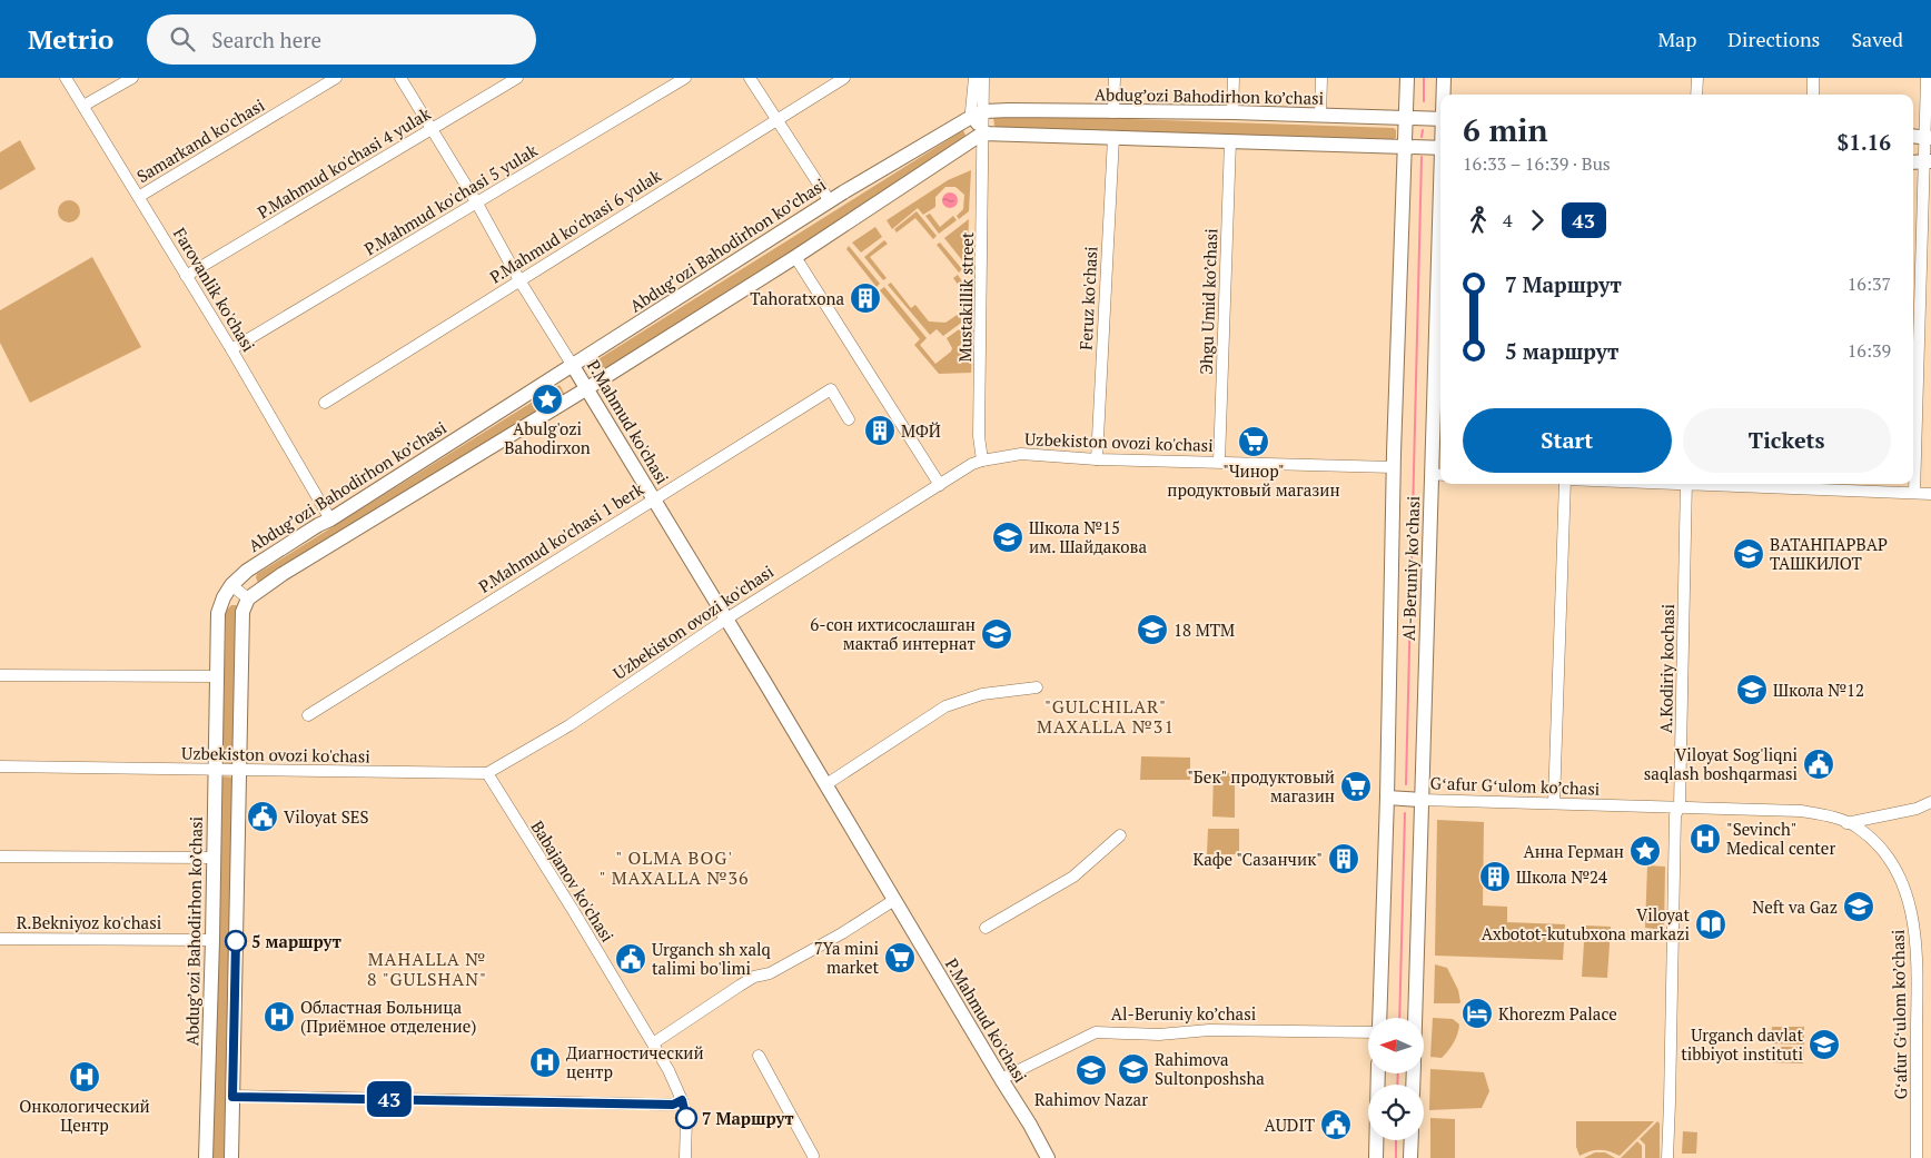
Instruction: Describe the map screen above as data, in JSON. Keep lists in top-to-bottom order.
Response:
{
  "streets": {
    "main road": ["Abdug’ozi Bahodirhon ko’chasi", "P.Mahmud ko'chasi", "Al-Beruniy ko’chasi"],
    "street": [
      "Samarkand ko'chasi",
      "P.Mahmud ko'chasi 4 yulak",
      "P.Mahmud ko'chasi 5 yulak",
      "P.Mahmud ko'chasi 6 yulak",
      "Farovanlik ko'chasi",
      "Mustakillik street",
      "Feruz ko'chasi",
      "Эhgu Umid ko’chasi",
      "Uzbekiston ovozi ko'chasi",
      "P.Mahmud ko'chasi 1 berk",
      "A.Kodiriy kochasi",
      "Gʻafur Gʻulom ko’chasi",
      "Babajanov ko'chasi",
      "R.Bekniyoz ko'chasi"
    ]
  },
  "crossings": [
    ["Abdug’ozi Bahodirhon ko’chasi", "Farovanlik ko'chasi"],
    ["Abdug’ozi Bahodirhon ko’chasi", "P.Mahmud ko'chasi"],
    ["Abdug’ozi Bahodirhon ko’chasi", "Uzbekiston ovozi ko'chasi"],
    ["Abdug’ozi Bahodirhon ko’chasi", "Al-Beruniy ko’chasi"],
    ["Abdug’ozi Bahodirhon ko’chasi", "R.Bekniyoz ko'chasi"],
    ["Samarkand ko'chasi", "Farovanlik ko'chasi"],
    ["P.Mahmud ko'chasi 4 yulak", "Farovanlik ko'chasi"],
    ["P.Mahmud ko'chasi 4 yulak", "P.Mahmud ko'chasi"],
    ["P.Mahmud ko'chasi 5 yulak", "Farovanlik ko'chasi"],
    ["P.Mahmud ko'chasi 5 yulak", "P.Mahmud ko'chasi"],
    ["P.Mahmud ko'chasi 6 yulak", "P.Mahmud ko'chasi"],
    ["Mustakillik street", "Uzbekiston ovozi ko'chasi"],
    ["Feruz ko'chasi", "Uzbekiston ovozi ko'chasi"],
    ["Эhgu Umid ko’chasi", "Uzbekiston ovozi ko'chasi"],
    ["P.Mahmud ko'chasi", "Uzbekiston ovozi ko'chasi"],
    ["P.Mahmud ko'chasi", "P.Mahmud ko'chasi 1 berk"],
    ["P.Mahmud ko'chasi", "Al-Beruniy ko’chasi"],
    ["Uzbekiston ovozi ko'chasi", "Al-Beruniy ko’chasi"],
    ["Uzbekiston ovozi ko'chasi", "Babajanov ko'chasi"],
    ["Al-Beruniy ko’chasi", "Gʻafur Gʻulom ko’chasi"],
    ["A.Kodiriy kochasi", "Gʻafur Gʻulom ko’chasi"]
  ],
  "districts": ["\"GULCHILAR\" MAXALLA №31", "\" OLMA BOG' \" MAXALLA №36", "MAHALLA № 8 \"GULSHAN\""],
  "places": {
    "building": [
      "Tahoratxona",
      "МФЙ",
      "Кафе \"Сазанчик\"",
      "Школа №24"
    ],
    "place": ["Abulg'ozi Bahodirxon", "Анна Герман"],
    "supermarket": ["\"Чинор\" продуктовый магазин", "\"Бек\" продуктовый магазин", "7Ya mini market"],
    "school or university": [
      "Школа №15 им. Шайдакова",
      "ВАТАНПАРВАР ТАШКИЛОТ",
      "18 MTM",
      "6-сон ихтисослашган мактаб интернат",
      "Школа №12",
      "Neft va Gaz",
      "Urganch davlat tibbiyot instituti",
      "Rahimova Sultonposhsha",
      "Rahimov Nazar"
    ],
    "public building": [
      "Viloyat Sog'liqni saqlash boshqarmasi",
      "Viloyat SES",
      "Urganch sh xalq talimi bo'limi",
      "AUDIT"
    ],
    "hospital": [
      "\"Sevinch\" Medical center",
      "Областная Больница (Приёмное отделение)",
      "Диагностический центр",
      "Онкологический Центр"
    ],
    "library": ["Viloyat Axbotot-kutubxona markazi"],
    "other": ["5 маршрут", "7 Маршрут"],
    "hotel": ["Khorezm Palace"]
  },
  "lines": ["bus line 43"],
  "north": "left",
  "page": {
    "header": "Metrio",
    "search": "Search here",
    "nav": ["Map", "Directions", "Saved"],
    "on_map": "43",
    "heading": ["6 min", "16:33 – 16:39 · Bus", "$1.16"],
    "legs": ["4", "43"],
    "list": [
      {
        "name": "7 Маршрут",
        "value": "16:37"
      },
      {
        "name": "5 маршрут",
        "value": "16:39"
      }
    ],
    "buttons": ["Start", "Tickets"]
  }
}
